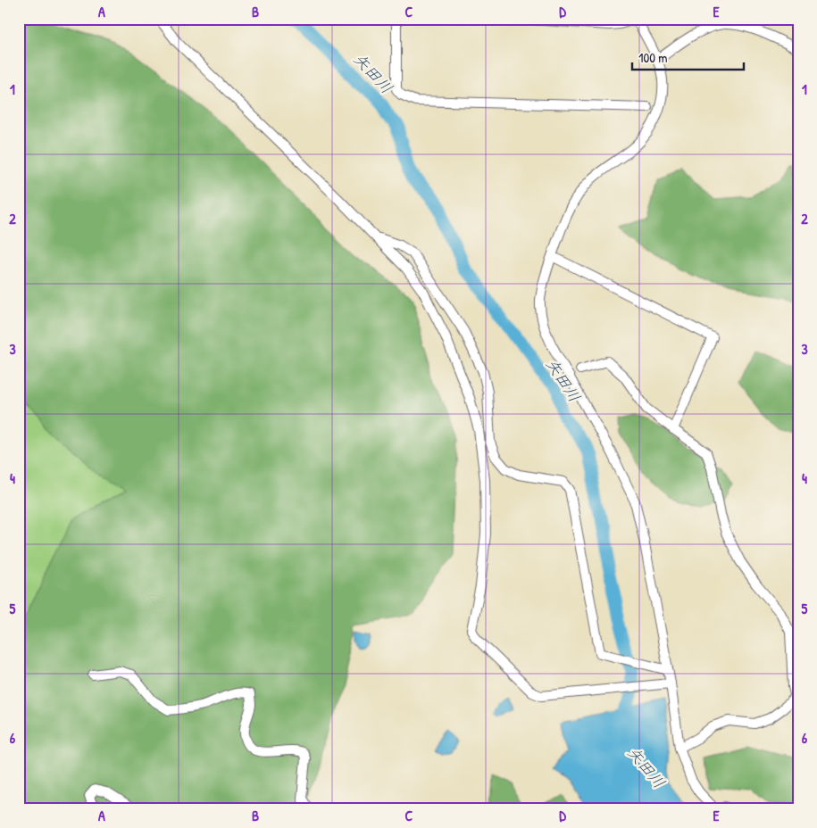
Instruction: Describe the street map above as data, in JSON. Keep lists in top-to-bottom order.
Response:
{
  "water": ["矢田川"],
  "scale_bar": "100 m",
  "grid": {
    "columns": [
      "A",
      "B",
      "C",
      "D",
      "E"
    ],
    "rows": [
      "1",
      "2",
      "3",
      "4",
      "5",
      "6"
    ]
  }
}
